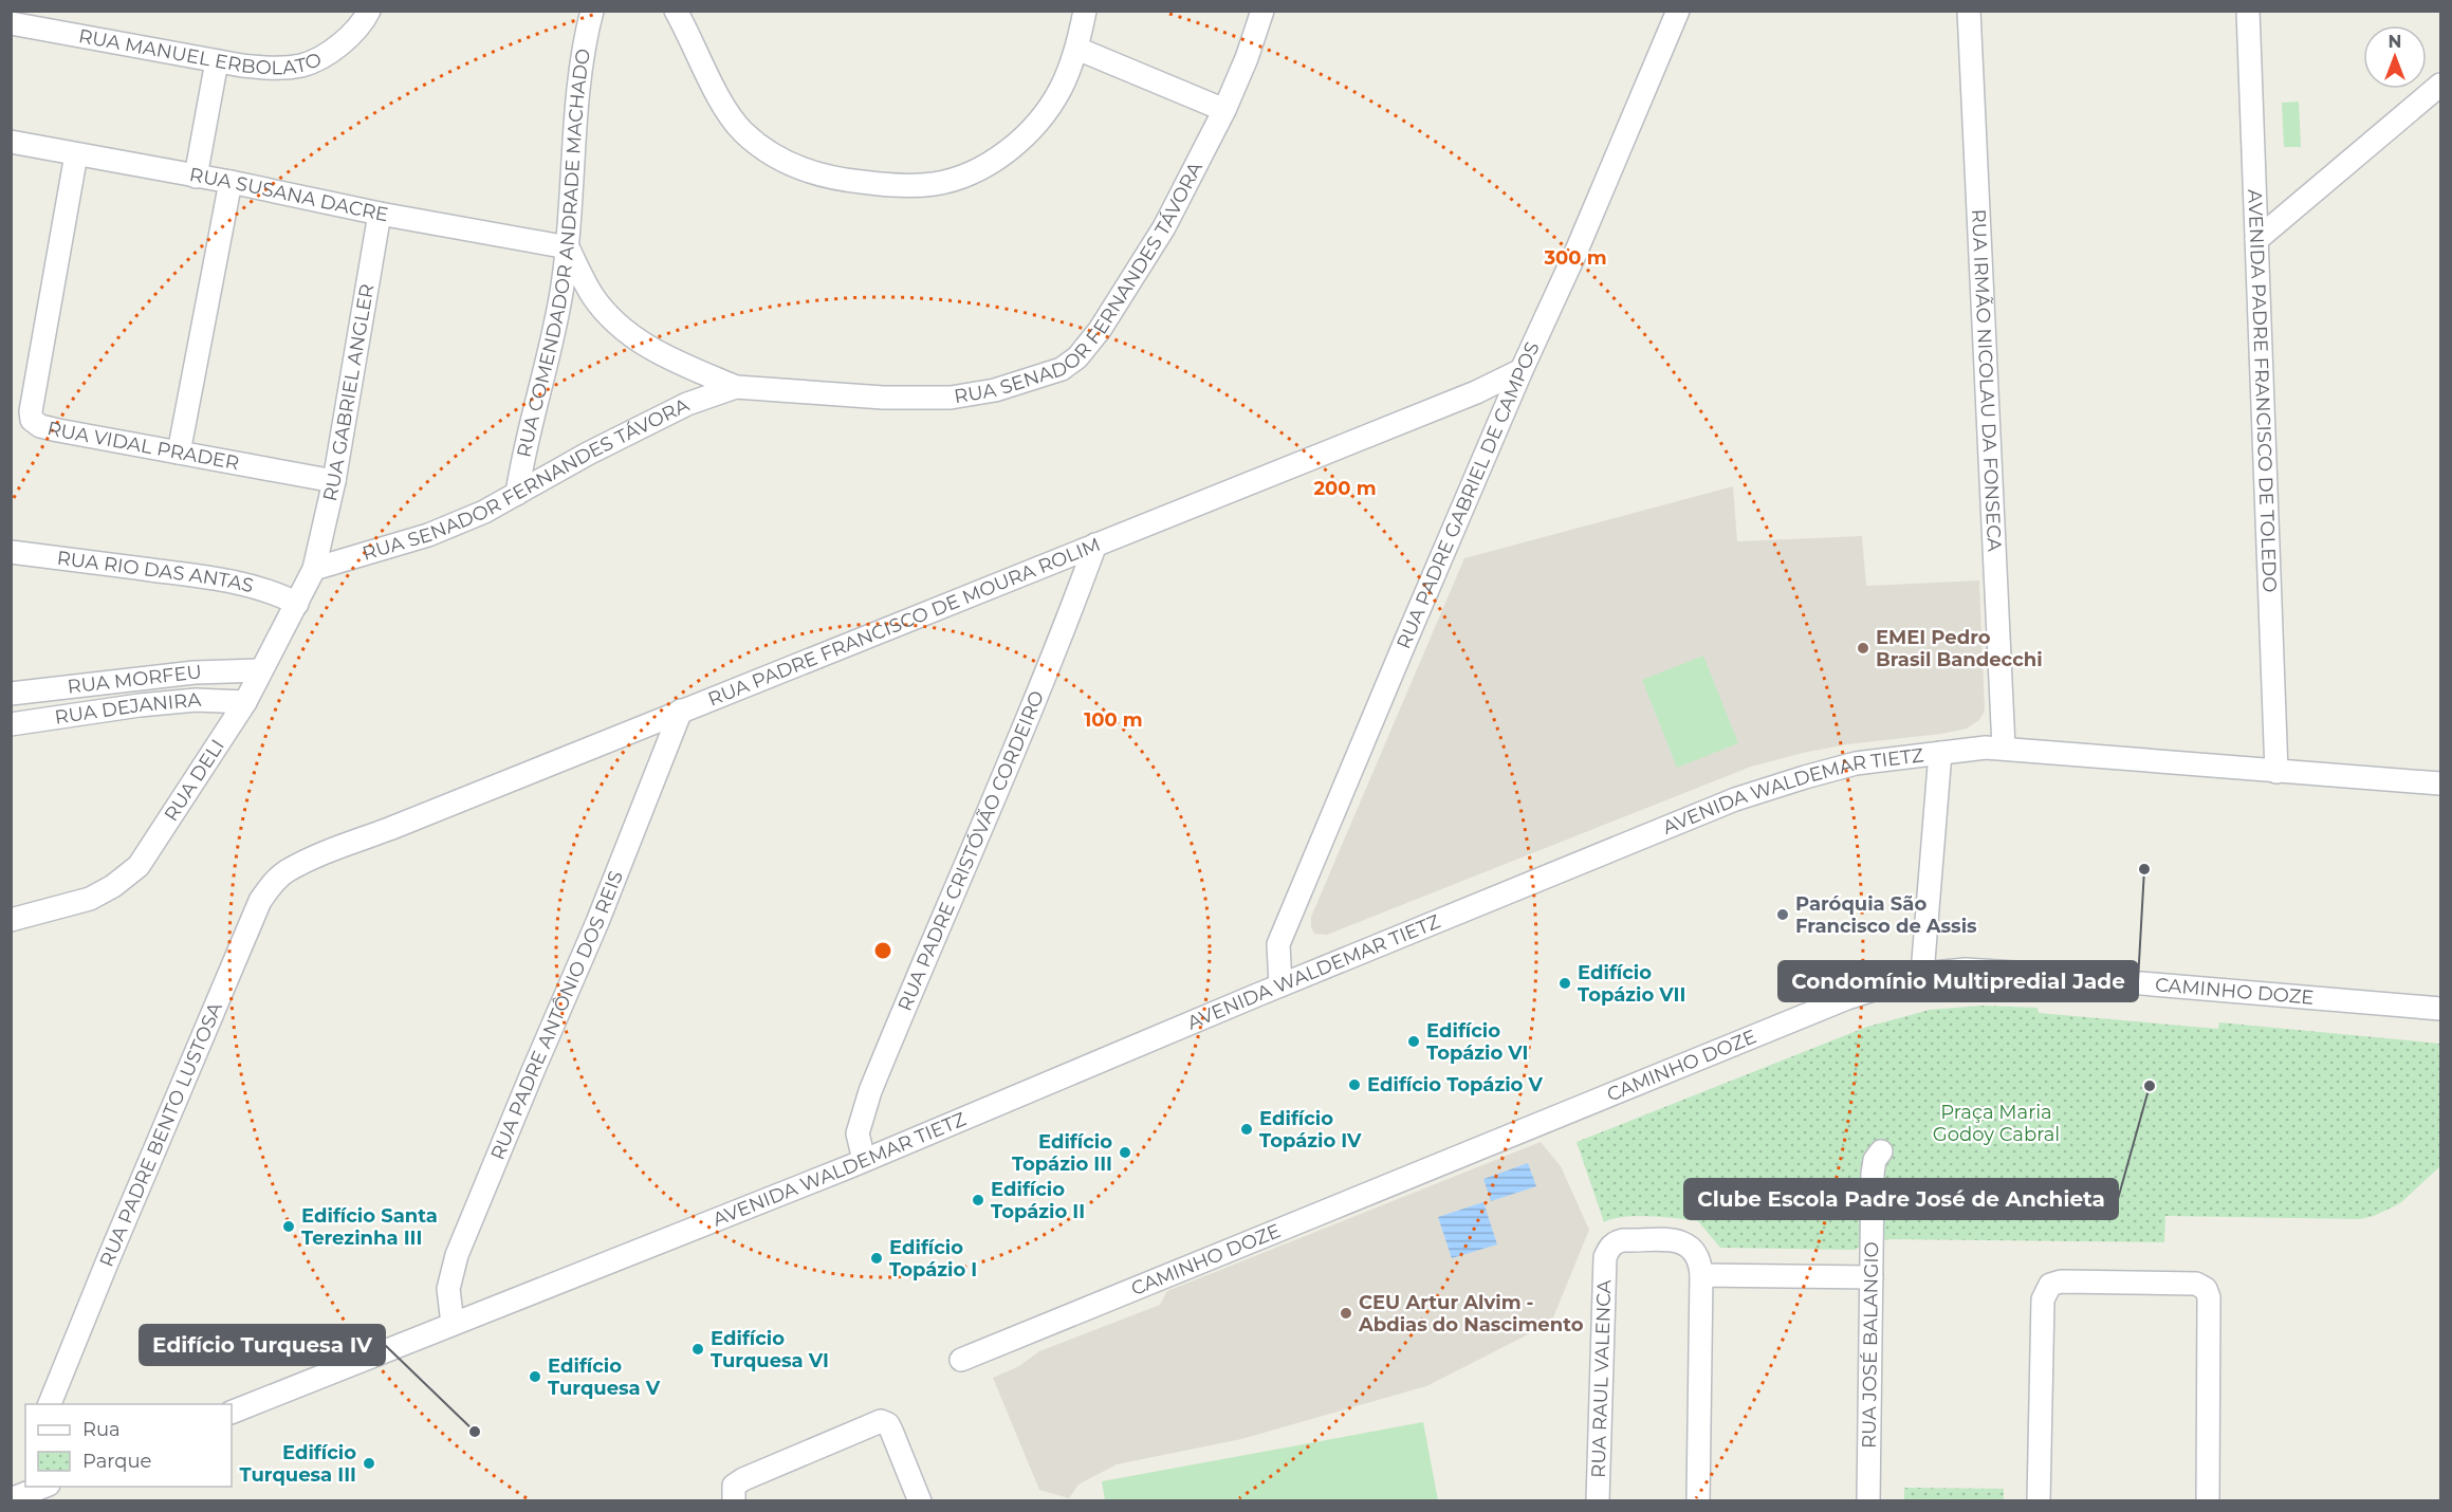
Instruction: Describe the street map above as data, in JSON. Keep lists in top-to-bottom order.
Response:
{
  "streets": {
    "street": [
      "RUA MANUEL ERBOLATO",
      "RUA SUSANA DACRE",
      "RUA COMENDADOR ANDRADE MACHADO",
      "RUA SENADOR FERNANDES TÁVORA",
      "RUA IRMÃO NICOLAU DA FONSECA",
      "AVENIDA PADRE FRANCISCO DE TOLEDO",
      "RUA GABRIEL ANGLER",
      "RUA VIDAL PRADER",
      "RUA PADRE GABRIEL DE CAMPOS",
      "RUA RIO DAS ANTAS",
      "RUA PADRE FRANCISCO DE MOURA ROLIM",
      "RUA MORFEU",
      "RUA DEJANIRA",
      "RUA DELI",
      "AVENIDA WALDEMAR TIETZ",
      "RUA PADRE CRISTÓVÃO CORDEIRO",
      "CAMINHO DOZE",
      "RUA PADRE ANTÔNIO DOS REIS",
      "RUA PADRE BENTO LUSTOSA",
      "RUA JOSÉ BALANGIO",
      "RUA RAUL VALENCA"
    ]
  },
  "crossings": [
    ["RUA SUSANA DACRE", "RUA COMENDADOR ANDRADE MACHADO"],
    ["RUA SUSANA DACRE", "RUA SENADOR FERNANDES TÁVORA"],
    ["RUA SUSANA DACRE", "RUA GABRIEL ANGLER"],
    ["RUA SUSANA DACRE", "RUA VIDAL PRADER"],
    ["RUA COMENDADOR ANDRADE MACHADO", "RUA SENADOR FERNANDES TÁVORA"],
    ["RUA SENADOR FERNANDES TÁVORA", "RUA GABRIEL ANGLER"],
    ["RUA SENADOR FERNANDES TÁVORA", "RUA DELI"],
    ["RUA IRMÃO NICOLAU DA FONSECA", "AVENIDA WALDEMAR TIETZ"],
    ["AVENIDA PADRE FRANCISCO DE TOLEDO", "AVENIDA WALDEMAR TIETZ"],
    ["RUA GABRIEL ANGLER", "RUA VIDAL PRADER"],
    ["RUA GABRIEL ANGLER", "RUA DELI"],
    ["RUA PADRE GABRIEL DE CAMPOS", "RUA PADRE FRANCISCO DE MOURA ROLIM"],
    ["RUA PADRE GABRIEL DE CAMPOS", "AVENIDA WALDEMAR TIETZ"],
    ["RUA RIO DAS ANTAS", "RUA DELI"],
    ["RUA PADRE FRANCISCO DE MOURA ROLIM", "RUA PADRE CRISTÓVÃO CORDEIRO"],
    ["RUA PADRE FRANCISCO DE MOURA ROLIM", "RUA PADRE ANTÔNIO DOS REIS"],
    ["RUA PADRE FRANCISCO DE MOURA ROLIM", "RUA PADRE BENTO LUSTOSA"],
    ["RUA MORFEU", "RUA DELI"],
    ["RUA DEJANIRA", "RUA DELI"],
    ["AVENIDA WALDEMAR TIETZ", "RUA PADRE CRISTÓVÃO CORDEIRO"],
    ["AVENIDA WALDEMAR TIETZ", "RUA PADRE ANTÔNIO DOS REIS"]
  ],
  "parks": ["Praça Maria Godoy Cabral"],
  "places": [
    "EMEI Pedro Brasil Bandecchi",
    "Condomínio Multipredial Jade",
    "Paróquia São Francisco de Assis",
    "Edifício Topázio VII",
    "Edifício Topázio VI",
    "Edifício Topázio V",
    "Clube Escola Padre José de Anchieta",
    "Edifício Topázio IV",
    "Edifício Topázio III",
    "Edifício Topázio II",
    "Edifício Santa Terezinha III",
    "Edifício Topázio I",
    "CEU Artur Alvim - Abdias do Nascimento",
    "Edifício Turquesa VI",
    "Edifício Turquesa V",
    "Edifício Turquesa IV",
    "Edifício Turquesa III"
  ],
  "legend": ["Rua", "Parque"],
  "north": "top",
  "rings": ["300 m", "200 m", "100 m"]
}
